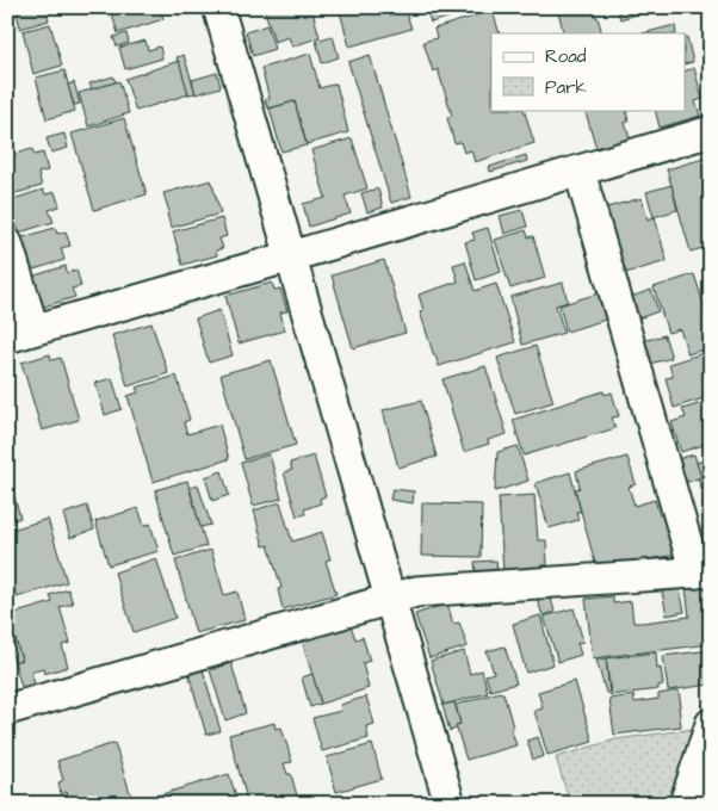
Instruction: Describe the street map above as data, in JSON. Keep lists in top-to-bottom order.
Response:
{
  "legend": ["Road", "Park"]
}
